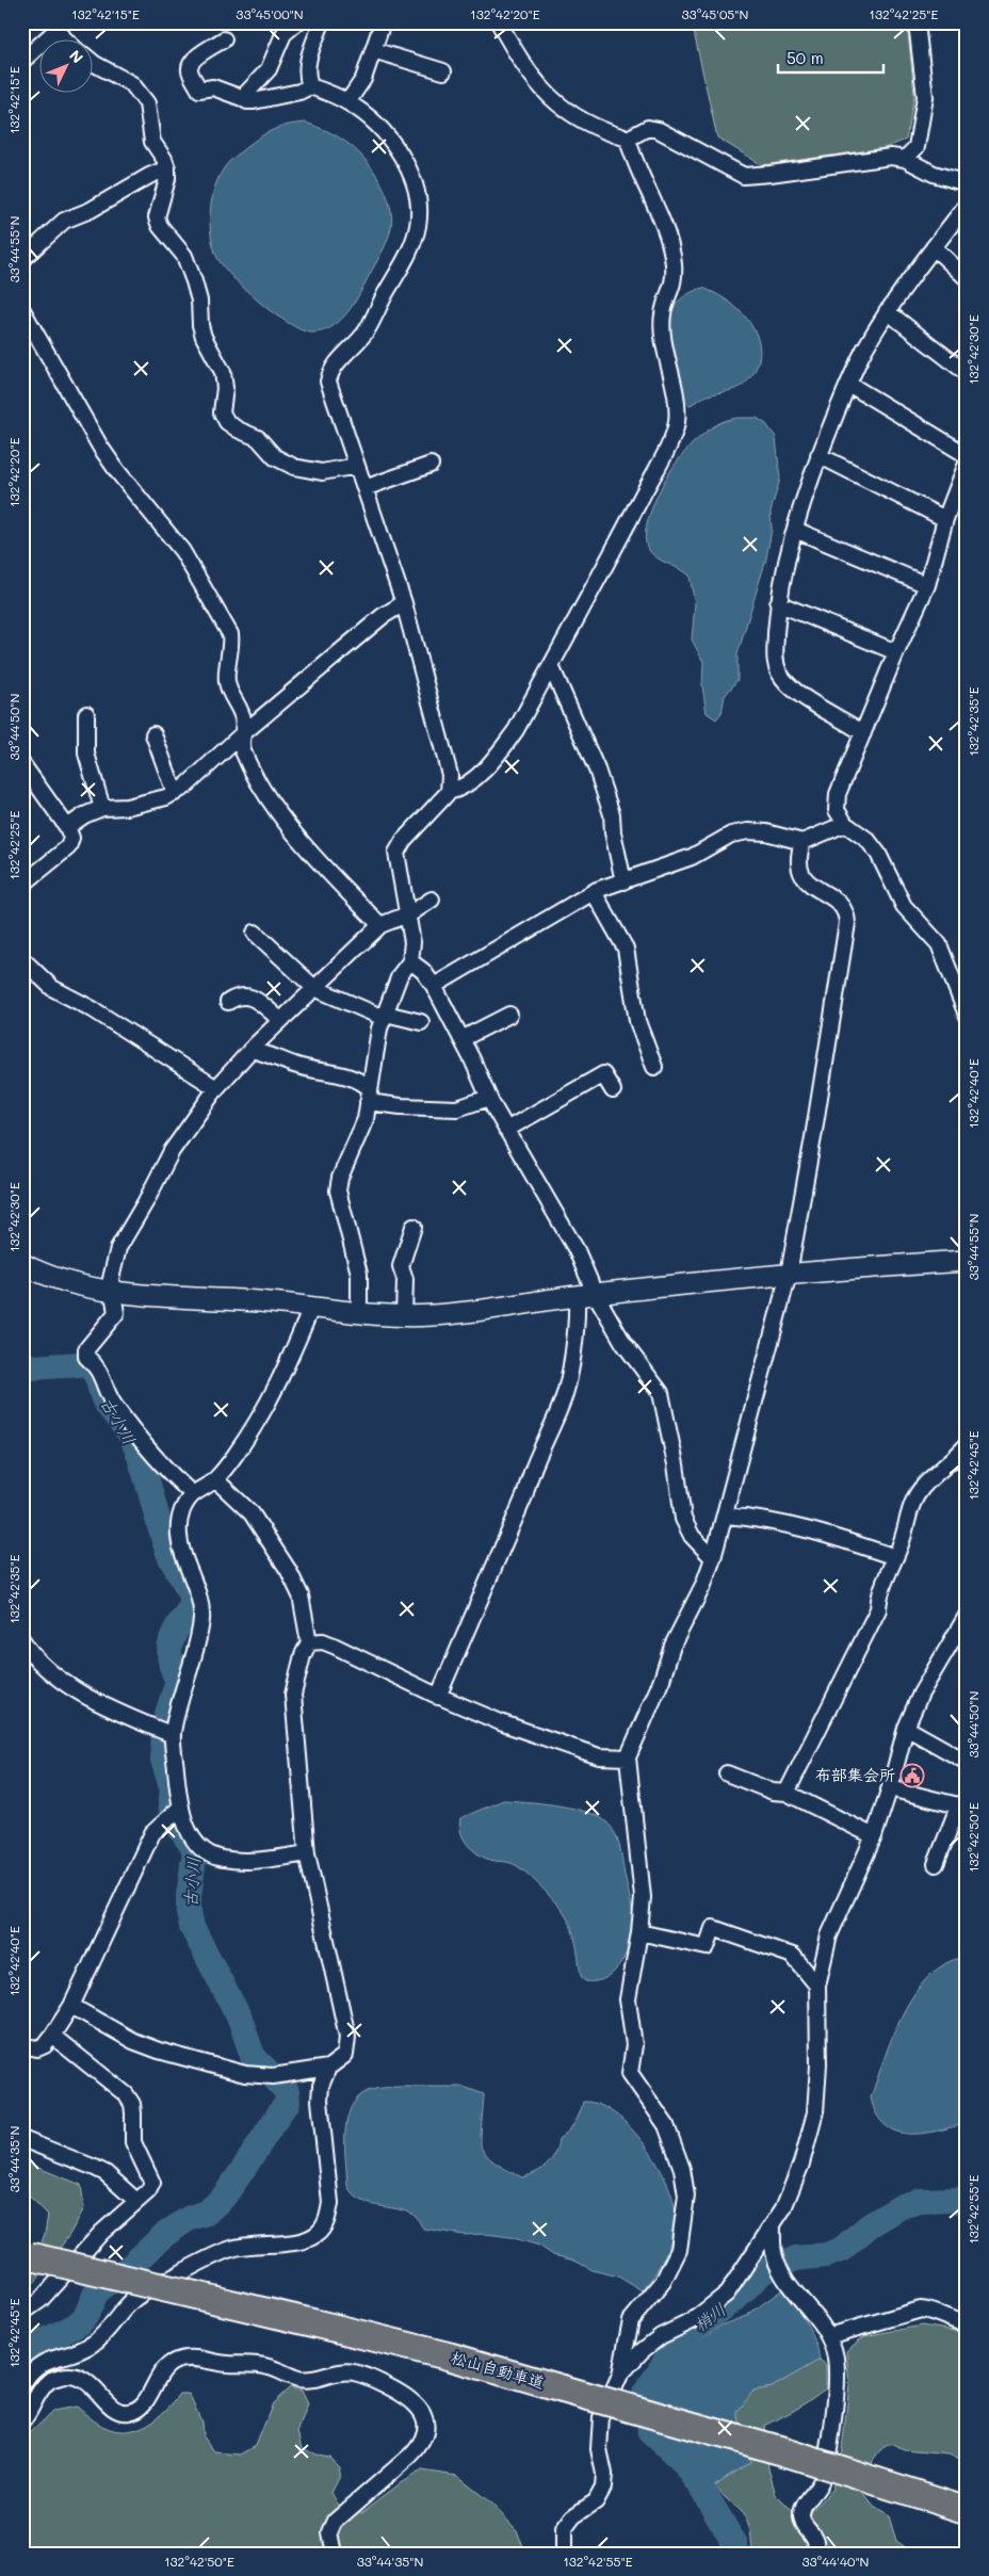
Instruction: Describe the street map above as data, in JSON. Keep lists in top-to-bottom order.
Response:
{
  "streets": {
    "highway": ["松山自動車道"]
  },
  "water": ["古小川", "梢川"],
  "places": {
    "public building": ["布部集会所"]
  },
  "scale_bar": "50 m",
  "north": "top right",
  "coordinates": [
    "132°42'15\"E",
    "33°45'00\"N",
    "132°42'20\"E",
    "33°45'05\"N",
    "132°42'25\"E",
    "33°44'55\"N",
    "132°42'30\"E",
    "132°42'35\"E",
    "33°44'50\"N",
    "132°42'40\"E",
    "132°42'45\"E",
    "132°42'50\"E",
    "33°44'35\"N",
    "132°42'55\"E",
    "33°44'40\"N"
  ]
}
